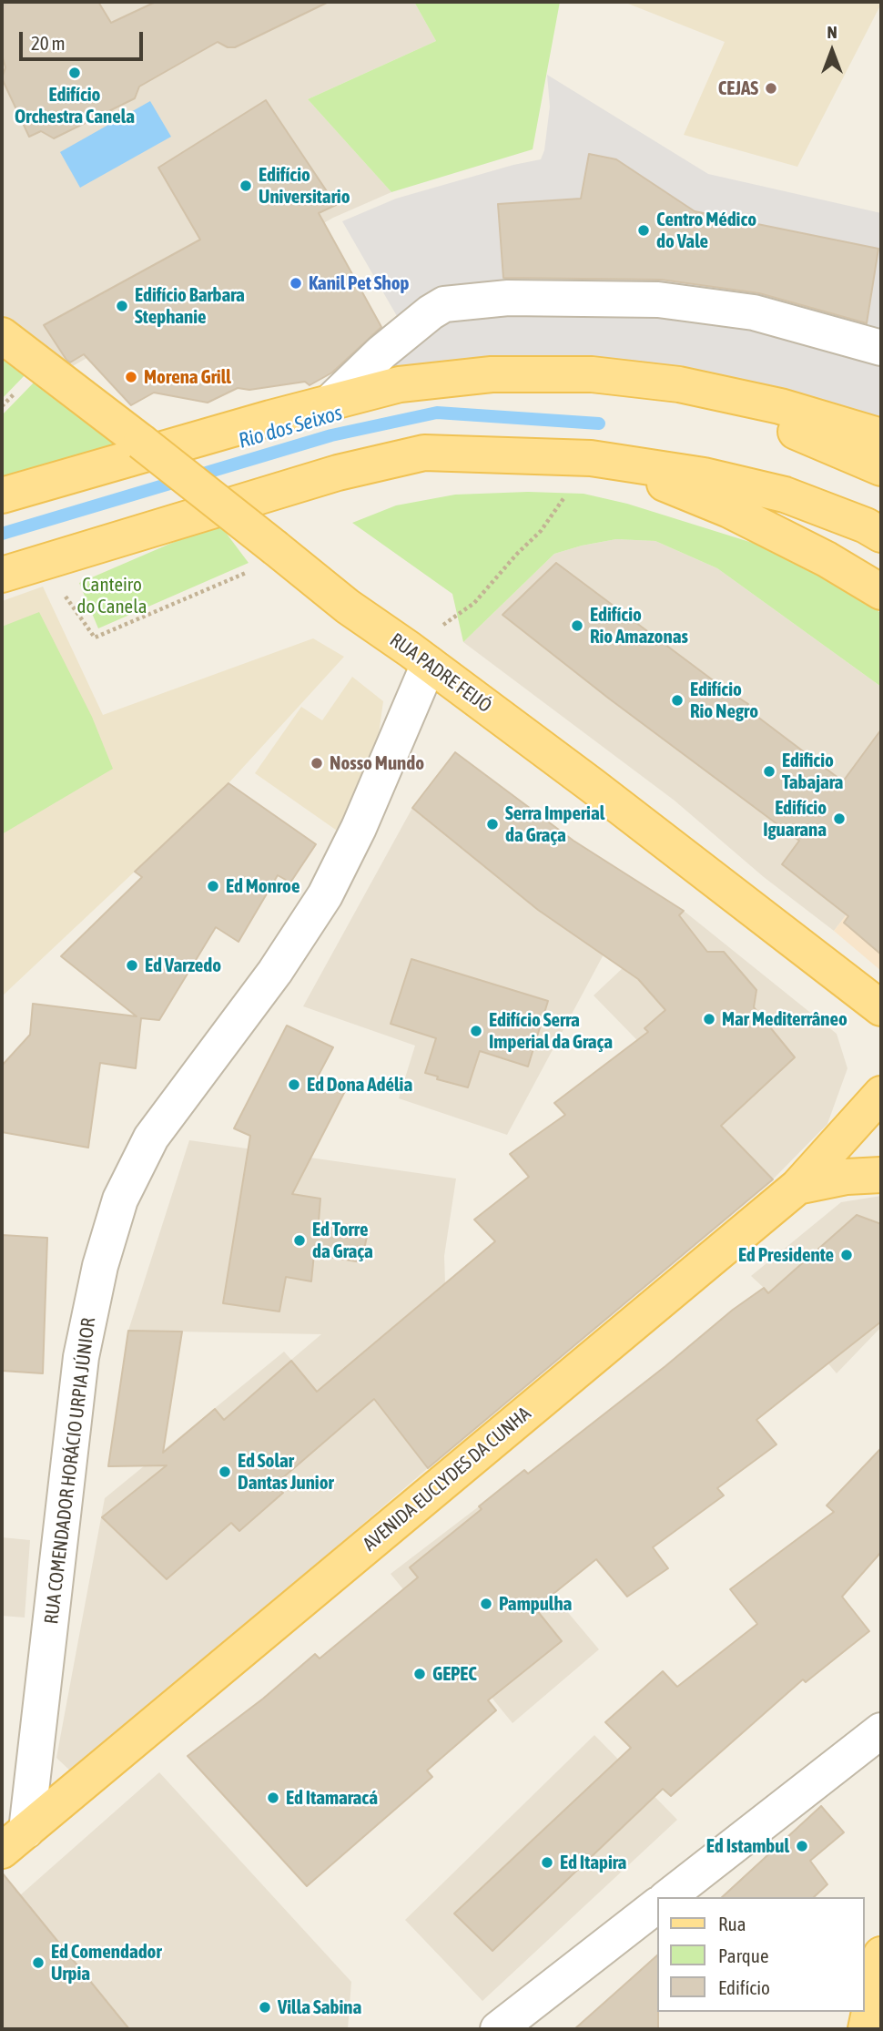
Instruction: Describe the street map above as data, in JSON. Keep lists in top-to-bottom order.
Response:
{
  "streets": {
    "main road": ["RUA PADRE FEIJÓ", "AVENIDA EUCLYDES DA CUNHA"],
    "street": ["RUA COMENDADOR HORÁCIO URPIA JÚNIOR"]
  },
  "crossings": [
    ["RUA PADRE FEIJÓ", "RUA COMENDADOR HORÁCIO URPIA JÚNIOR"],
    ["RUA COMENDADOR HORÁCIO URPIA JÚNIOR", "AVENIDA EUCLYDES DA CUNHA"]
  ],
  "water": ["Rio dos Seixos"],
  "parks": ["Canteiro do Canela"],
  "places": [
    "Edifício Orchestra Canela",
    "CEJAS",
    "Edifício Universitario",
    "Centro Médico do Vale",
    "Kanil Pet Shop",
    "Edifício Barbara Stephanie",
    "Morena Grill",
    "Edifício Rio Amazonas",
    "Edifício Rio Negro",
    "Nosso Mundo",
    "Edificio Tabajara",
    "Edifício Iguarana",
    "Serra Imperial da Graça",
    "Ed Monroe",
    "Ed Varzedo",
    "Mar Mediterrâneo",
    "Edifício Serra Imperial da Graça",
    "Ed Dona Adélia",
    "Ed Torre da Graça",
    "Ed Presidente",
    "Ed Solar Dantas Junior",
    "Pampulha",
    "GEPEC",
    "Ed Itamaracá",
    "Ed Istambul",
    "Ed Itapira",
    "Ed Comendador Urpia",
    "Villa Sabina"
  ],
  "legend": ["Rua", "Parque", "Edifício"],
  "scale_bar": "20 m",
  "north": "top"
}
